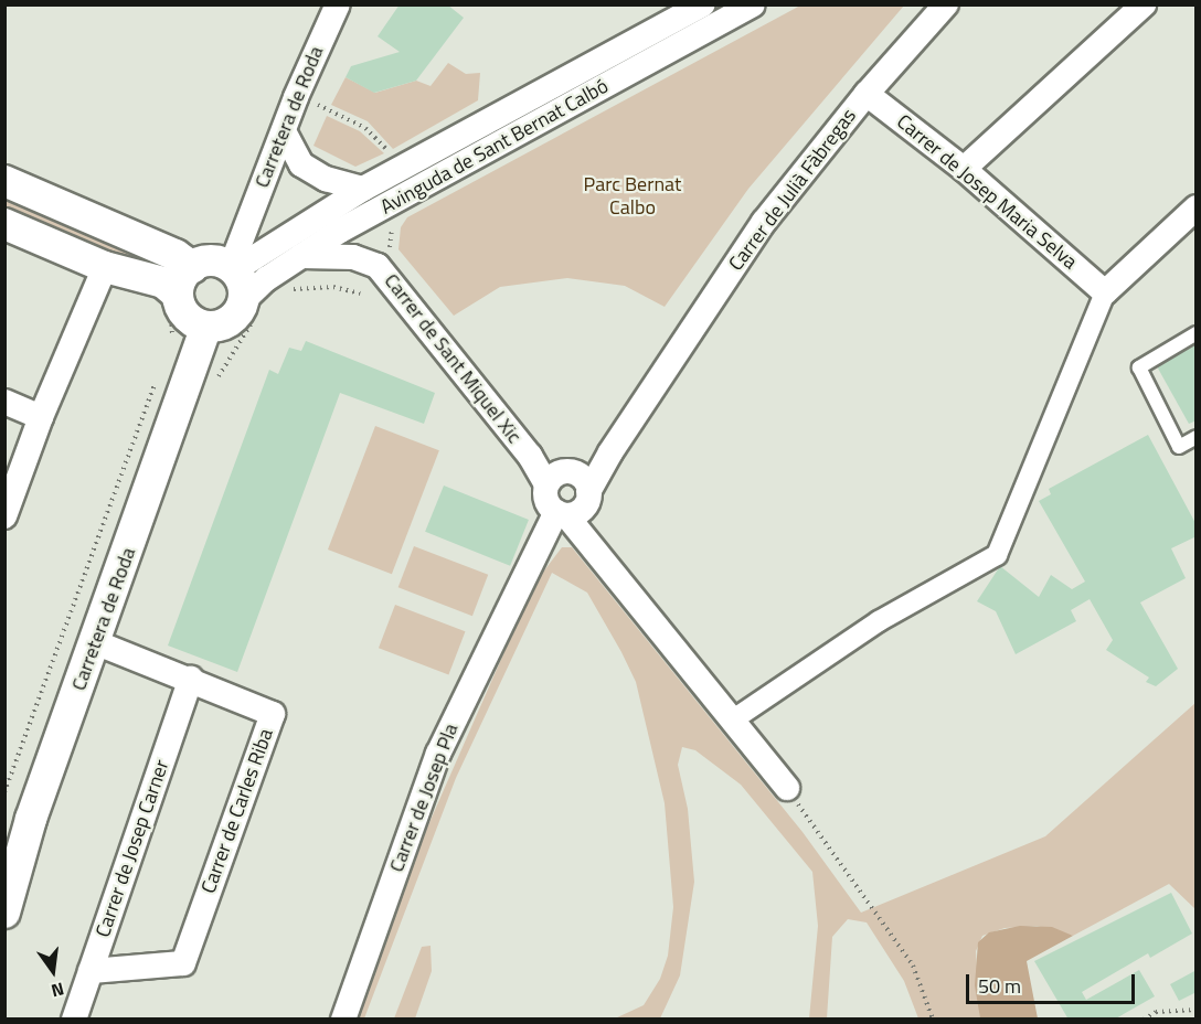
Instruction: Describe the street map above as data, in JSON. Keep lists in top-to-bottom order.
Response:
{
  "streets": {
    "street": [
      "Carretera de Roda",
      "Avinguda de Sant Bernat Calbó",
      "Carrer de Julià Fàbregas",
      "Carrer de Josep Maria Selva",
      "Carrer de Sant Miquel Xic",
      "Carrer de Josep Pla",
      "Carrer de Carles Riba",
      "Carrer de Josep Carner"
    ]
  },
  "crossings": [
    ["Carretera de Roda", "Avinguda de Sant Bernat Calbó"],
    ["Carretera de Roda", "Carrer de Carles Riba"],
    ["Avinguda de Sant Bernat Calbó", "Carrer de Sant Miquel Xic"],
    ["Carrer de Julià Fàbregas", "Carrer de Josep Maria Selva"],
    ["Carrer de Julià Fàbregas", "Carrer de Josep Pla"],
    ["Carrer de Carles Riba", "Carrer de Josep Carner"]
  ],
  "parks": ["Parc Bernat Calbo"],
  "scale_bar": "50 m",
  "north": "bottom"
}
